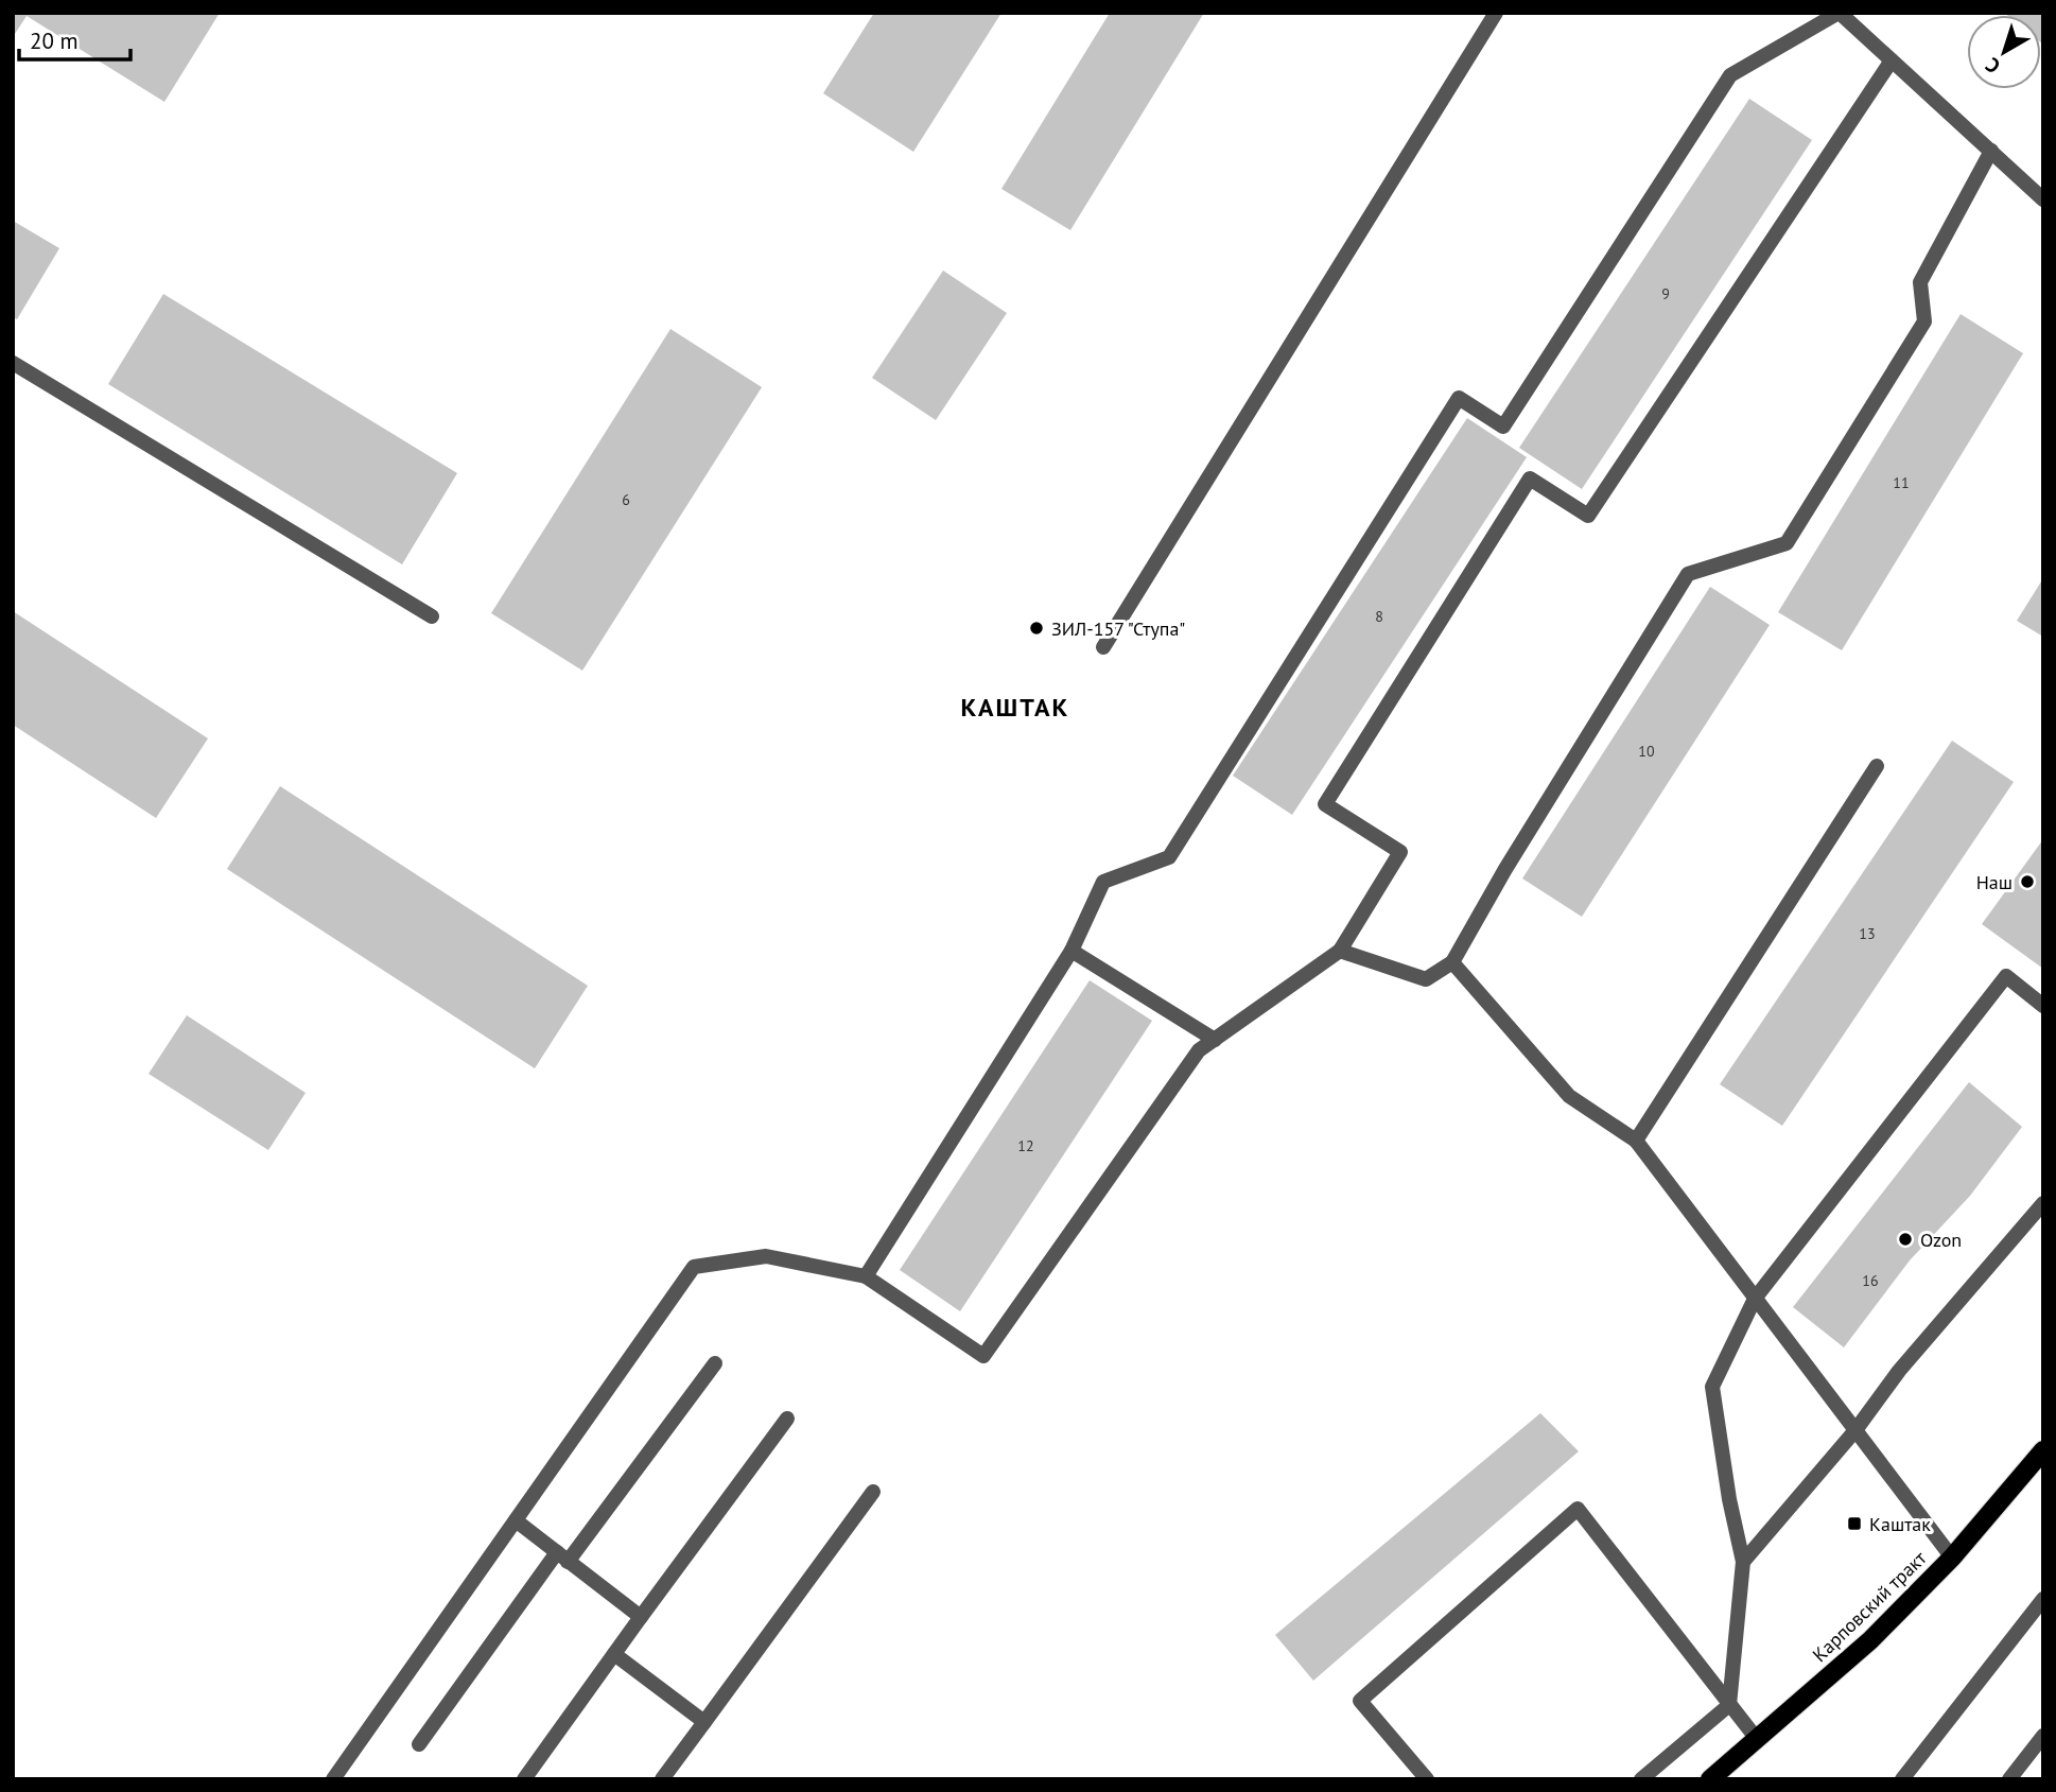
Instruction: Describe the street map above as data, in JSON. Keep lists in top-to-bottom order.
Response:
{
  "streets": {
    "main road": ["Карповский тракт"]
  },
  "districts": ["КАШТАК"],
  "places": {
    "other": ["ЗИЛ-157 \"Ступа\"", "Наш", "Ozon"],
    "transit": ["Каштак"]
  },
  "house_numbers": [
    "9",
    "11",
    "6",
    "8",
    "10",
    "13",
    "12",
    "16"
  ],
  "scale_bar": "20 m",
  "north": "bottom left"
}
